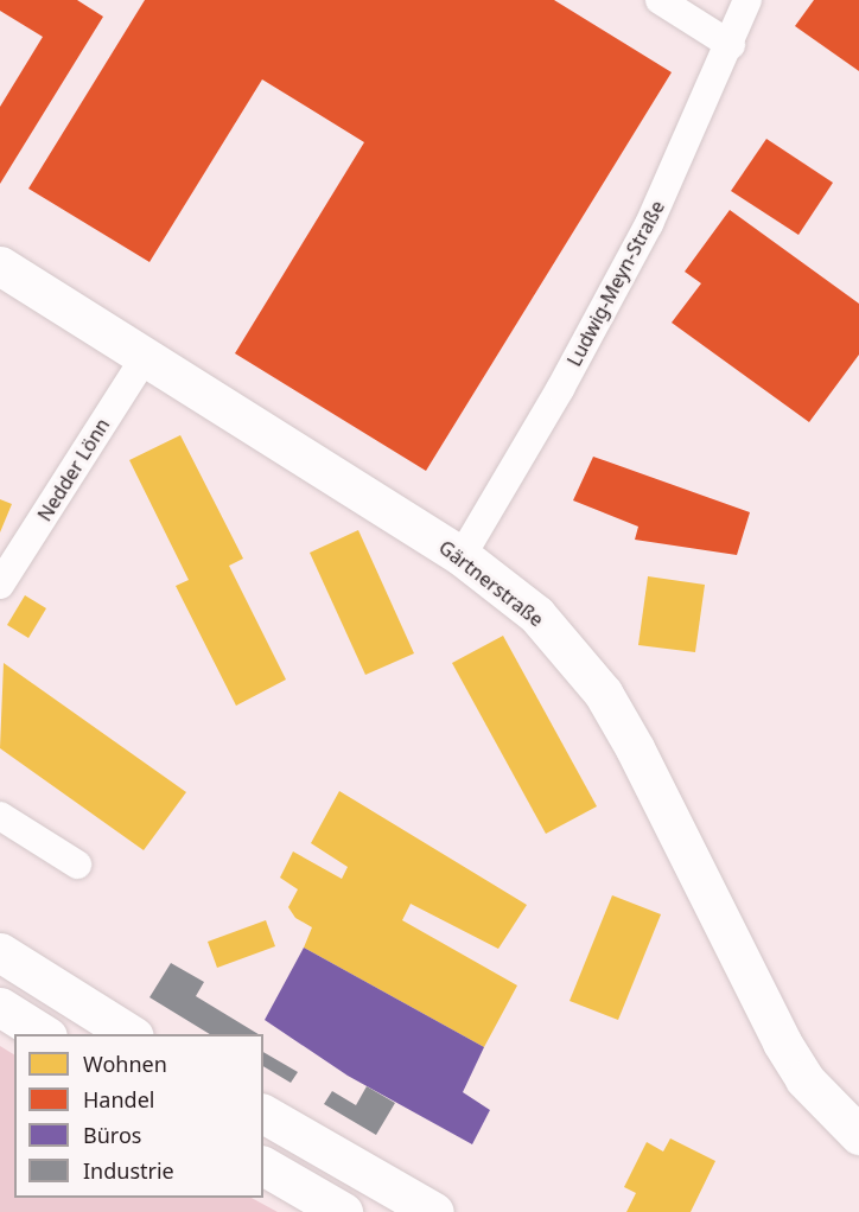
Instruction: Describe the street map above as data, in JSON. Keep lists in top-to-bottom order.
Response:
{
  "streets": {
    "main road": ["Gärtnerstraße"],
    "street": ["Ludwig-Meyn-Straße", "Nedder Lönn"]
  },
  "crossings": [
    ["Ludwig-Meyn-Straße", "Gärtnerstraße"],
    ["Nedder Lönn", "Gärtnerstraße"]
  ],
  "legend": [
    "Wohnen",
    "Handel",
    "Büros",
    "Industrie"
  ]
}
